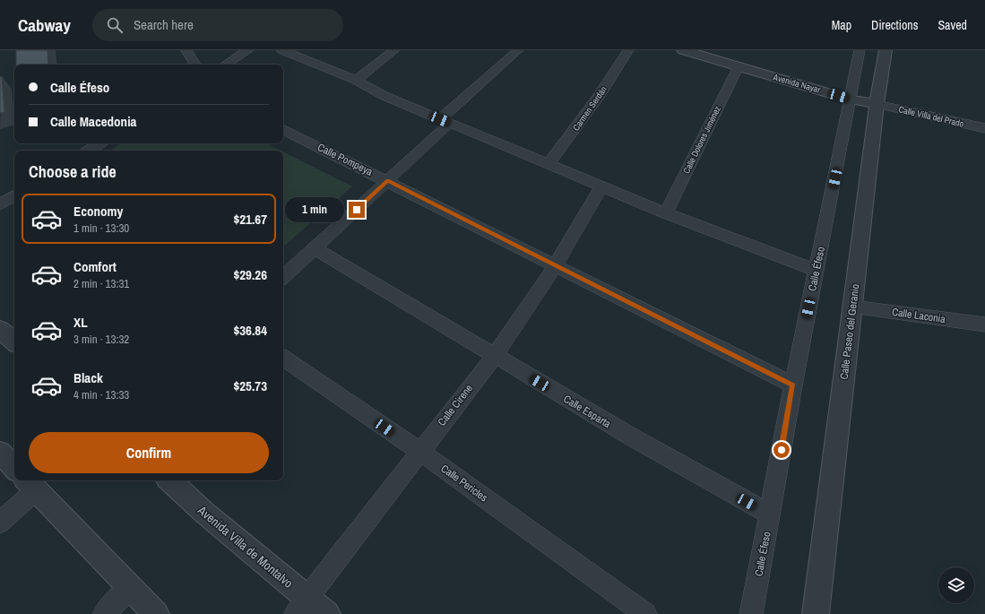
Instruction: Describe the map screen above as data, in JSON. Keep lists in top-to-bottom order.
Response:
{
  "streets": {
    "street": [
      "Avenida Nayar",
      "Carmen Serdán",
      "Calle Villa del Prado",
      "Calle Dolores Jiménez",
      "Calle Pompeya",
      "Calle Éfeso",
      "Calle Laconia",
      "Calle Paseo del Geranio",
      "Calle Cirene",
      "Calle Esparta",
      "Calle Pericles",
      "Avenida Villa de Montalvo"
    ]
  },
  "crossings": [
    ["Avenida Nayar", "Calle Villa del Prado"],
    ["Avenida Nayar", "Calle Dolores Jiménez"],
    ["Avenida Nayar", "Calle Éfeso"],
    ["Avenida Nayar", "Calle Paseo del Geranio"],
    ["Calle Villa del Prado", "Calle Paseo del Geranio"],
    ["Calle Pompeya", "Calle Éfeso"],
    ["Calle Pompeya", "Calle Cirene"],
    ["Calle Éfeso", "Calle Esparta"],
    ["Calle Laconia", "Calle Paseo del Geranio"],
    ["Calle Cirene", "Calle Esparta"],
    ["Calle Cirene", "Calle Pericles"],
    ["Calle Cirene", "Avenida Villa de Montalvo"]
  ],
  "page": {
    "header": "Cabway",
    "search": "Search here",
    "nav": ["Map", "Directions", "Saved"],
    "banner": ["Calle Éfeso", "Calle Macedonia"],
    "heading": "Choose a ride",
    "list": [
      {
        "name": "Economy",
        "note": "1 min · 13:30",
        "value": "$21.67"
      },
      {
        "name": "Comfort",
        "note": "2 min · 13:31",
        "value": "$29.26"
      },
      {
        "name": "XL",
        "note": "3 min · 13:32",
        "value": "$36.84"
      },
      {
        "name": "Black",
        "note": "4 min · 13:33",
        "value": "$25.73"
      }
    ],
    "bubble": "1 min",
    "buttons": "Confirm"
  }
}
